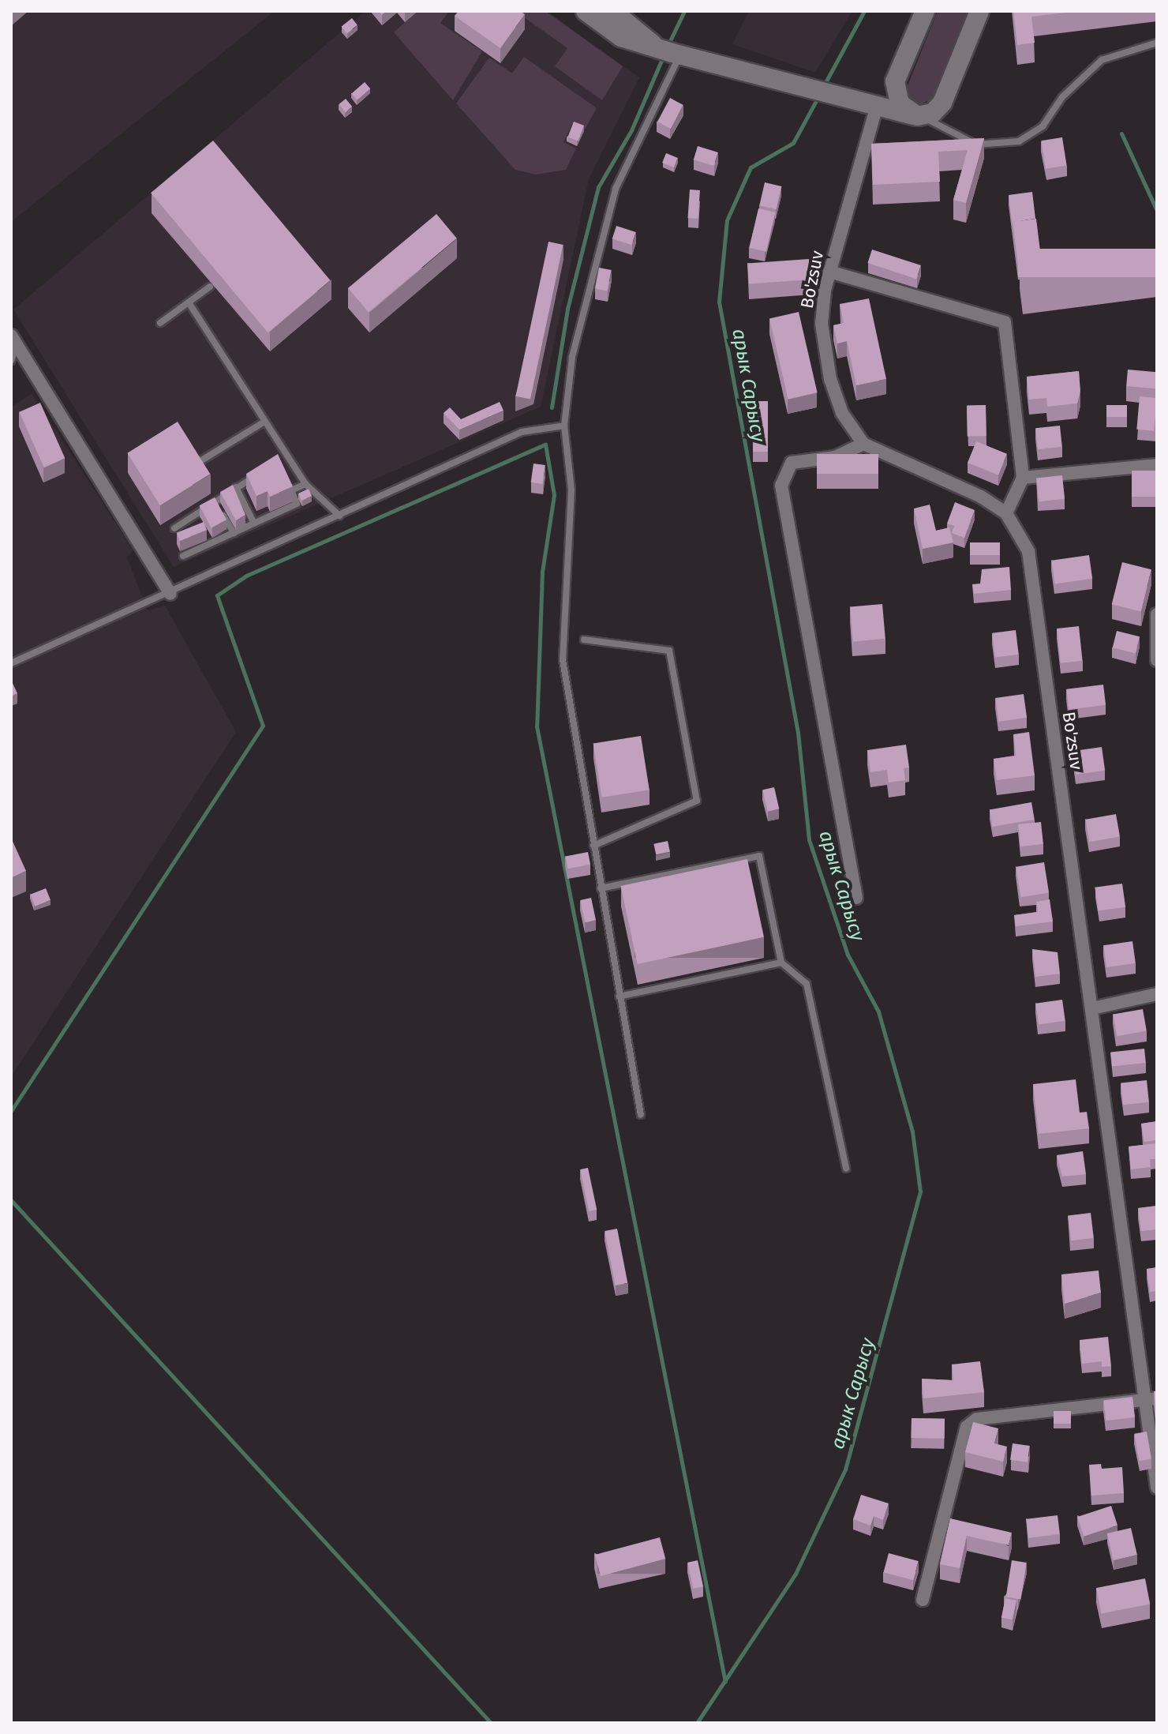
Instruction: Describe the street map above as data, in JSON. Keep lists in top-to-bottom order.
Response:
{
  "streets": {
    "street": ["Bo'zsuv"]
  },
  "water": ["арык Сарысу"]
}
